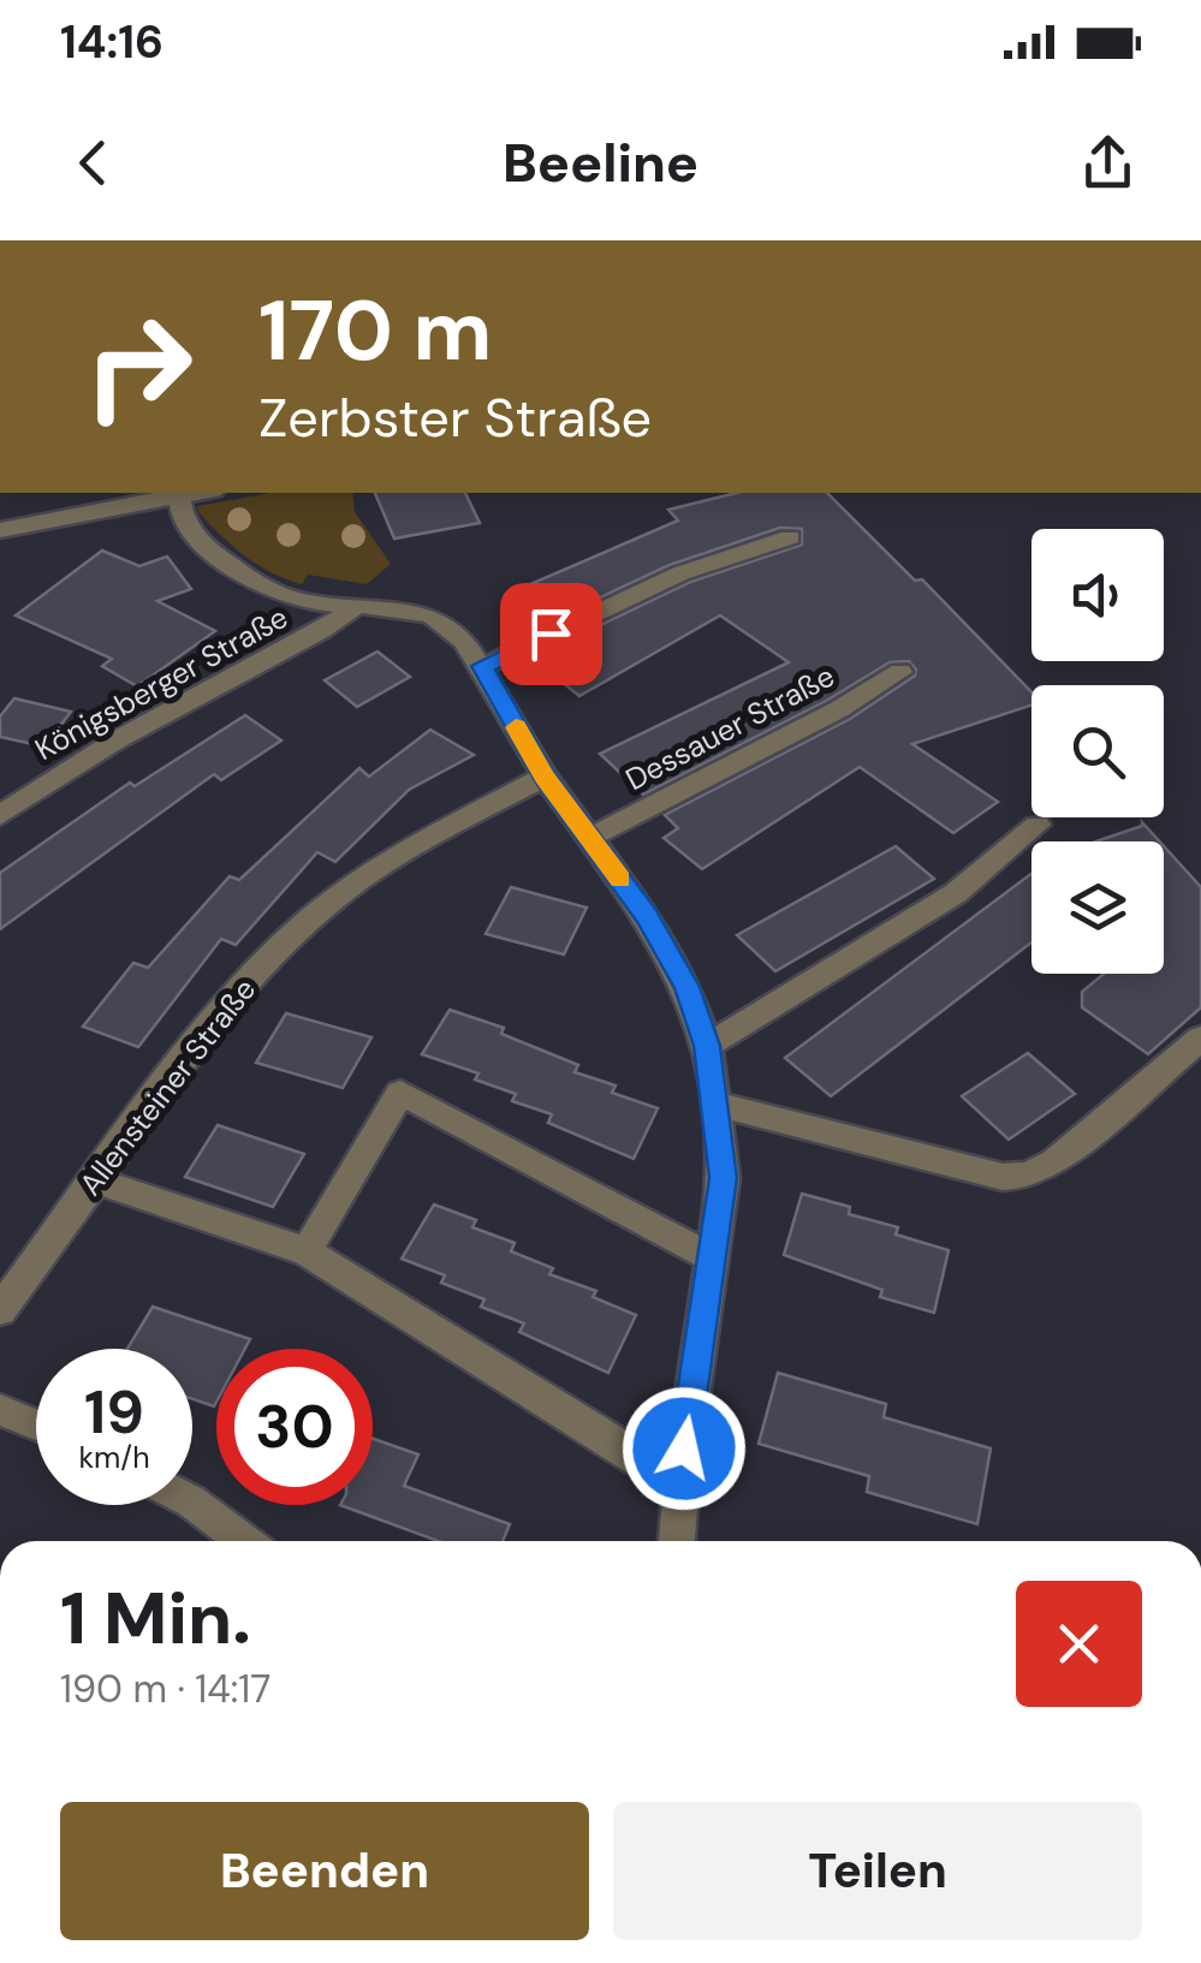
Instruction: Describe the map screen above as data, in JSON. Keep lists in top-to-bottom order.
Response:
{
  "streets": {
    "street": ["Königsberger Straße", "Dessauer Straße", "Allensteiner Straße"]
  },
  "page": {
    "status": "14:16",
    "header": "Beeline",
    "turn": ["170 m", "Zerbster Straße"],
    "speed": "19 km/h",
    "limit": "30",
    "heading": ["1 Min.", "190 m · 14:17"],
    "buttons": ["Beenden", "Teilen"]
  }
}
